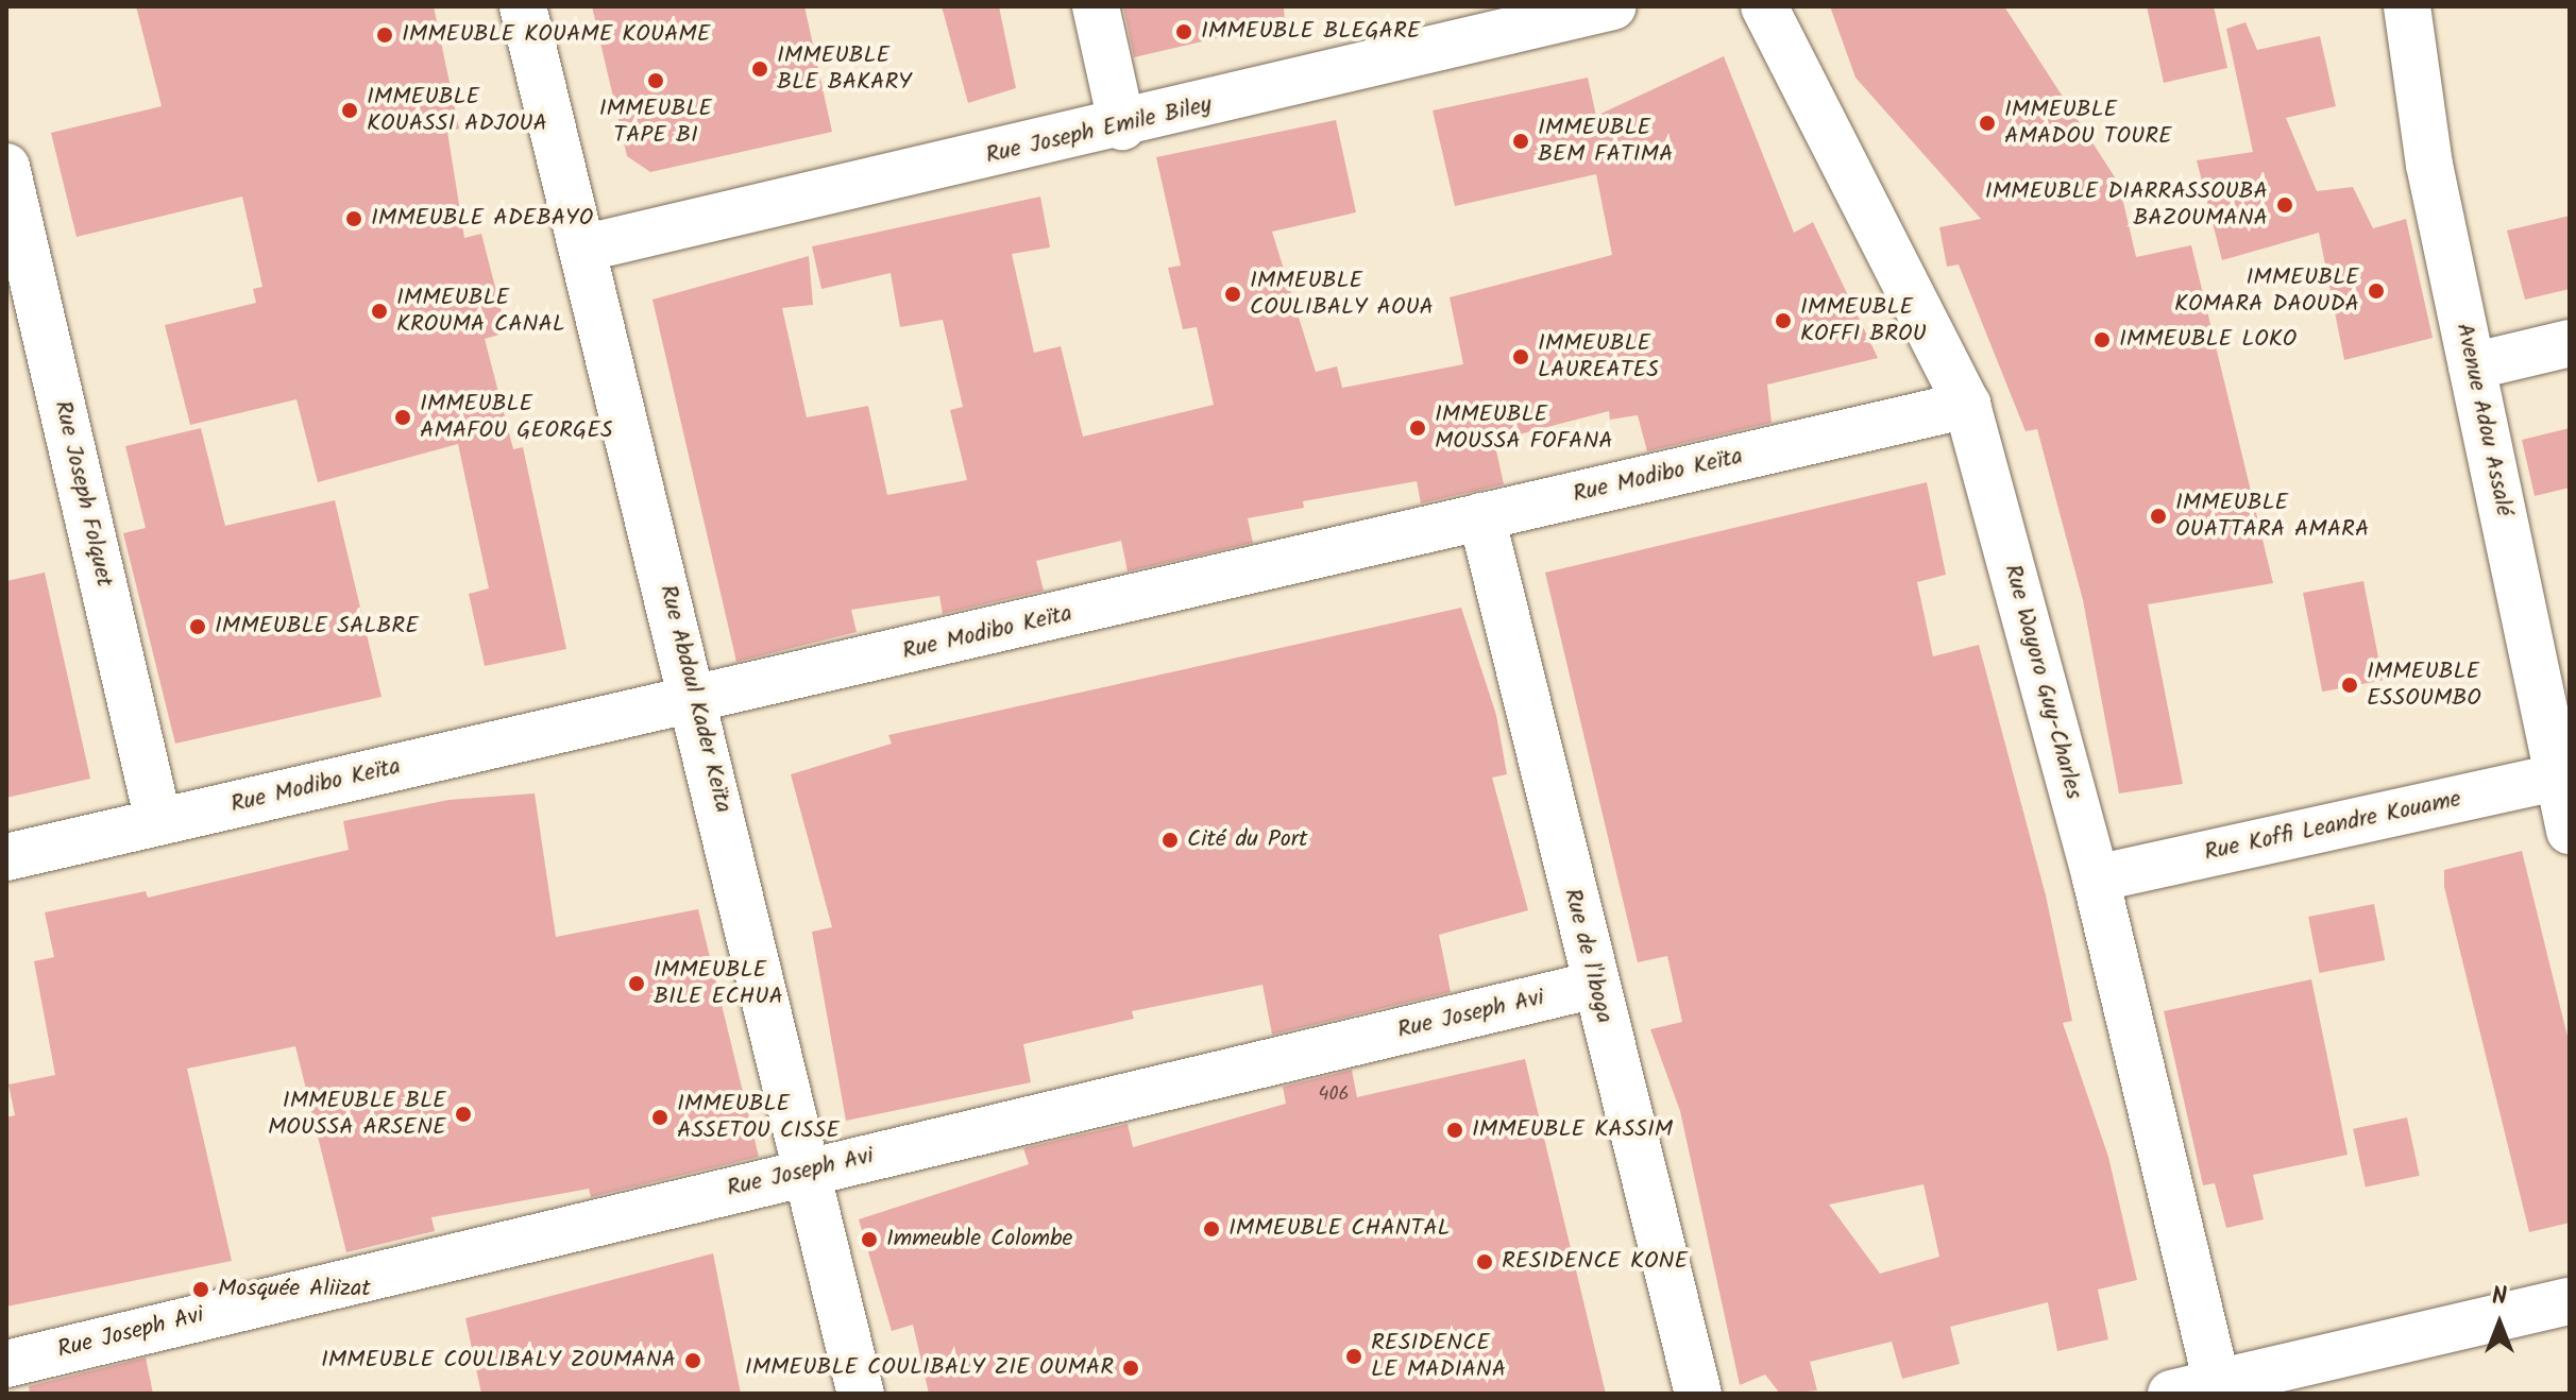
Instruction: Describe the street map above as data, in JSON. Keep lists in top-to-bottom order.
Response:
{
  "streets": {
    "street": [
      "Rue Joseph Emile Biley",
      "Avenue Adou Assalé",
      "Rue Modibo Keïta",
      "Rue Joseph Folquet",
      "Rue Wayoro Guy-Charles",
      "Rue Abdoul Kader Keïta",
      "Rue Koffi Leandre Kouame",
      "Rue de l'Iboga",
      "Rue Joseph Avi"
    ]
  },
  "crossings": [
    ["Rue Joseph Emile Biley", "Rue Abdoul Kader Keïta"],
    ["Avenue Adou Assalé", "Rue Koffi Leandre Kouame"],
    ["Rue Modibo Keïta", "Rue Joseph Folquet"],
    ["Rue Modibo Keïta", "Rue Wayoro Guy-Charles"],
    ["Rue Modibo Keïta", "Rue Abdoul Kader Keïta"],
    ["Rue Modibo Keïta", "Rue de l'Iboga"],
    ["Rue Wayoro Guy-Charles", "Rue Koffi Leandre Kouame"],
    ["Rue Abdoul Kader Keïta", "Rue Joseph Avi"],
    ["Rue de l'Iboga", "Rue Joseph Avi"]
  ],
  "places": [
    "IMMEUBLE BLEGARE",
    "IMMEUBLE KOUAME KOUAME",
    "IMMEUBLE BLE BAKARY",
    "IMMEUBLE TAPE BI",
    "IMMEUBLE KOUASSI ADJOUA",
    "IMMEUBLE AMADOU TOURE",
    "IMMEUBLE BEM FATIMA",
    "IMMEUBLE DIARRASSOUBA BAZOUMANA",
    "IMMEUBLE ADEBAYO",
    "IMMEUBLE KOMARA DAOUDA",
    "IMMEUBLE COULIBALY AOUA",
    "IMMEUBLE KROUMA CANAL",
    "IMMEUBLE KOFFI BROU",
    "IMMEUBLE LOKO",
    "IMMEUBLE LAUREATES",
    "IMMEUBLE AMAFOU GEORGES",
    "IMMEUBLE MOUSSA FOFANA",
    "IMMEUBLE OUATTARA AMARA",
    "IMMEUBLE SALBRE",
    "IMMEUBLE ESSOUMBO",
    "Cité du Port",
    "IMMEUBLE BILE ECHUA",
    "IMMEUBLE BLE MOUSSA ARSENE",
    "IMMEUBLE ASSETOU CISSE",
    "IMMEUBLE KASSIM",
    "IMMEUBLE CHANTAL",
    "Immeuble Colombe",
    "RESIDENCE KONE",
    "Mosquée Aliizat",
    "RESIDENCE LE MADIANA",
    "IMMEUBLE COULIBALY ZOUMANA",
    "IMMEUBLE COULIBALY ZIE OUMAR"
  ],
  "house_numbers": ["406"],
  "north": "top"
}
